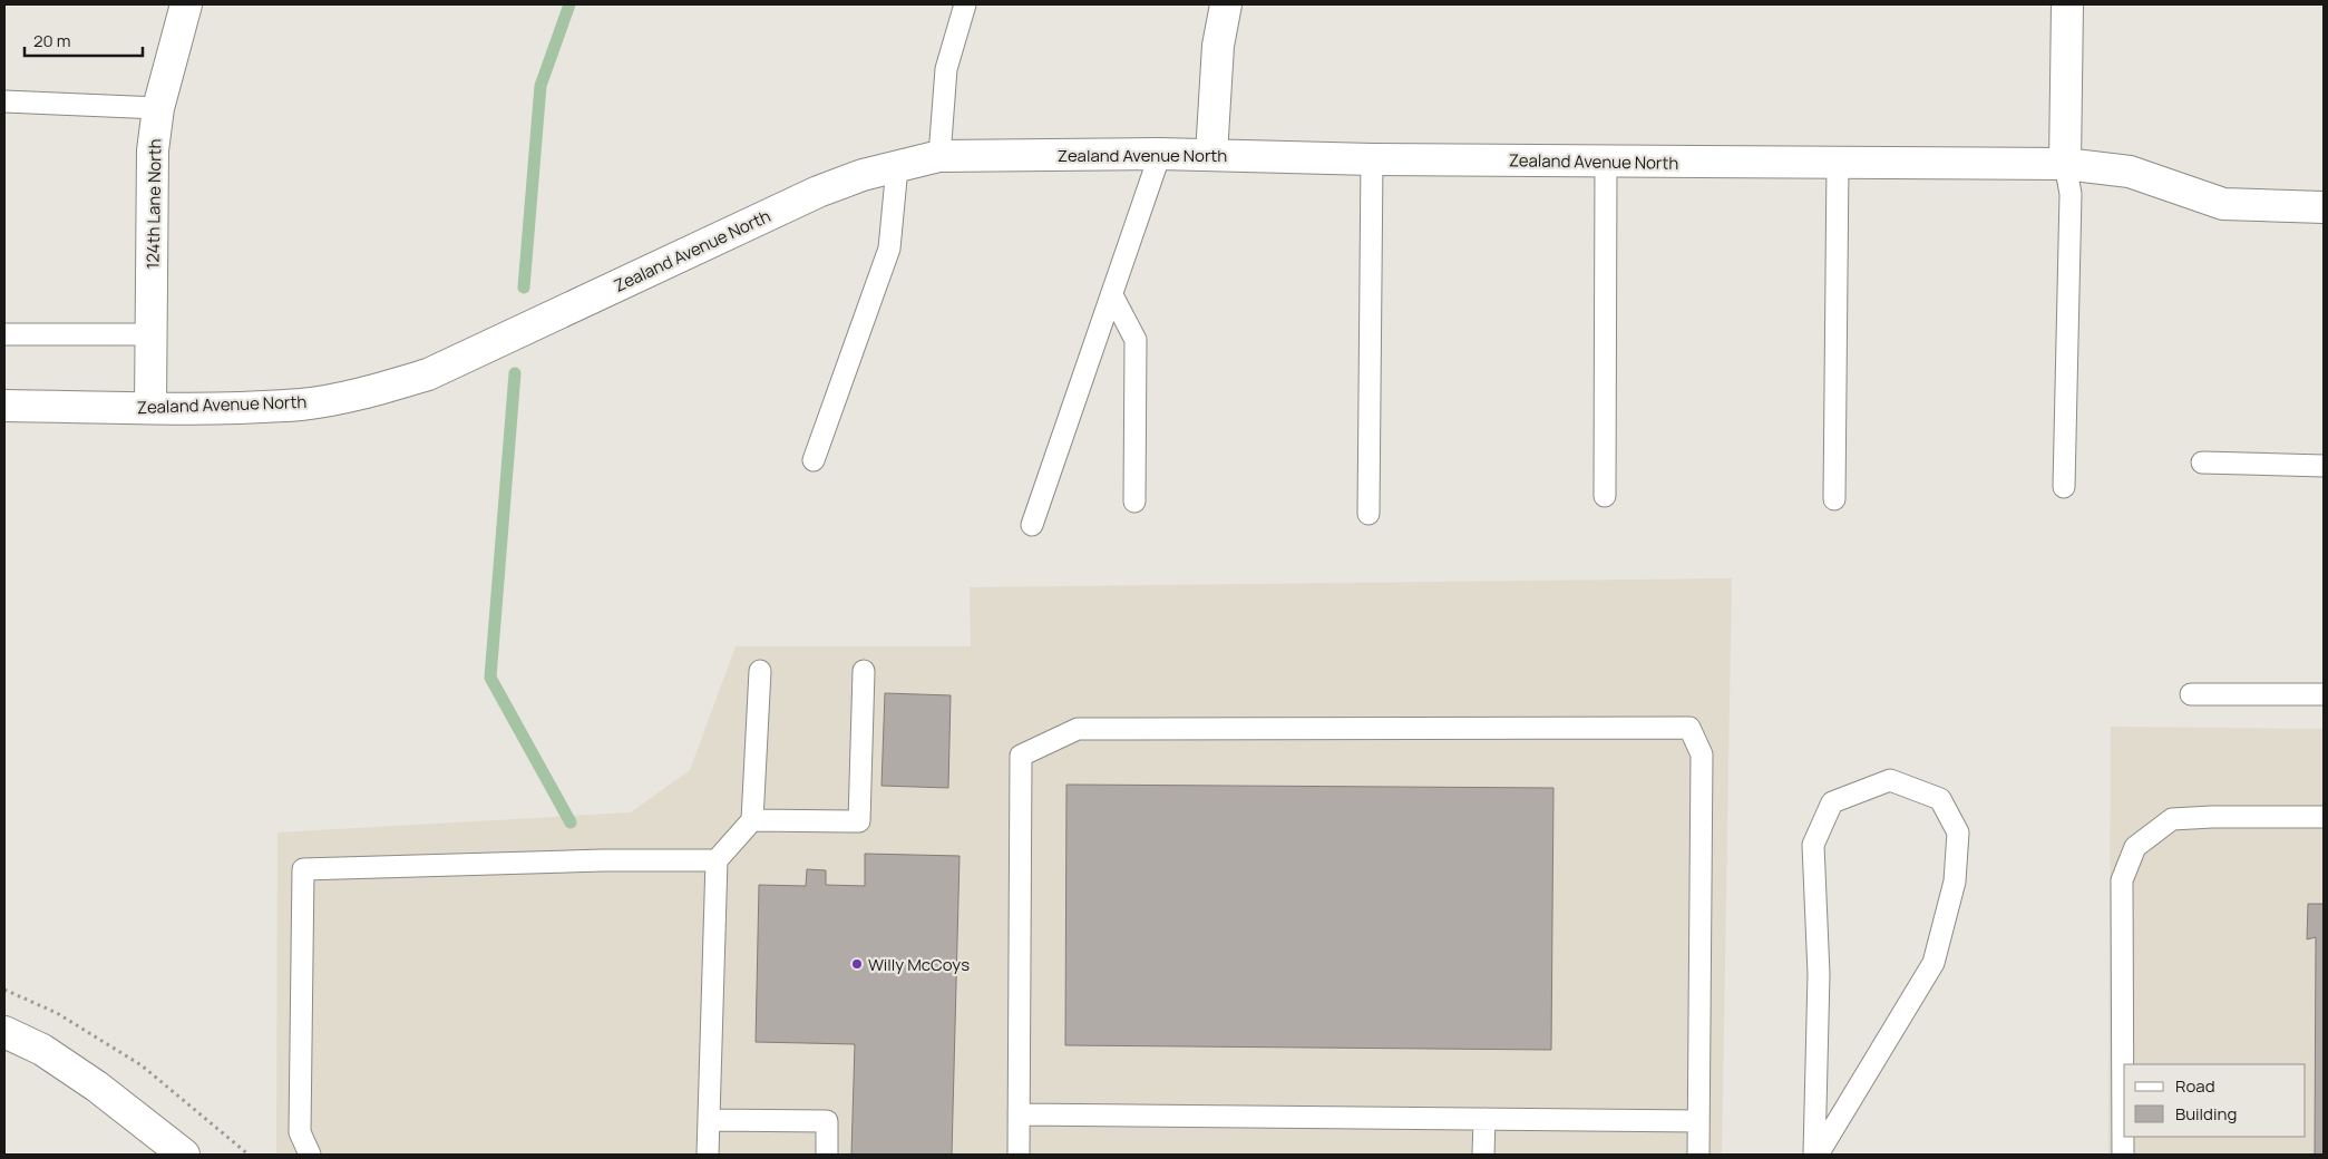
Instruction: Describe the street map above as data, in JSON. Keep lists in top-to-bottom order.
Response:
{
  "streets": {
    "street": ["Zealand Avenue North", "124th Lane North"]
  },
  "crossings": [
    ["Zealand Avenue North", "124th Lane North"]
  ],
  "places": ["Willy McCoys"],
  "legend": ["Road", "Building"],
  "scale_bar": "20 m"
}
